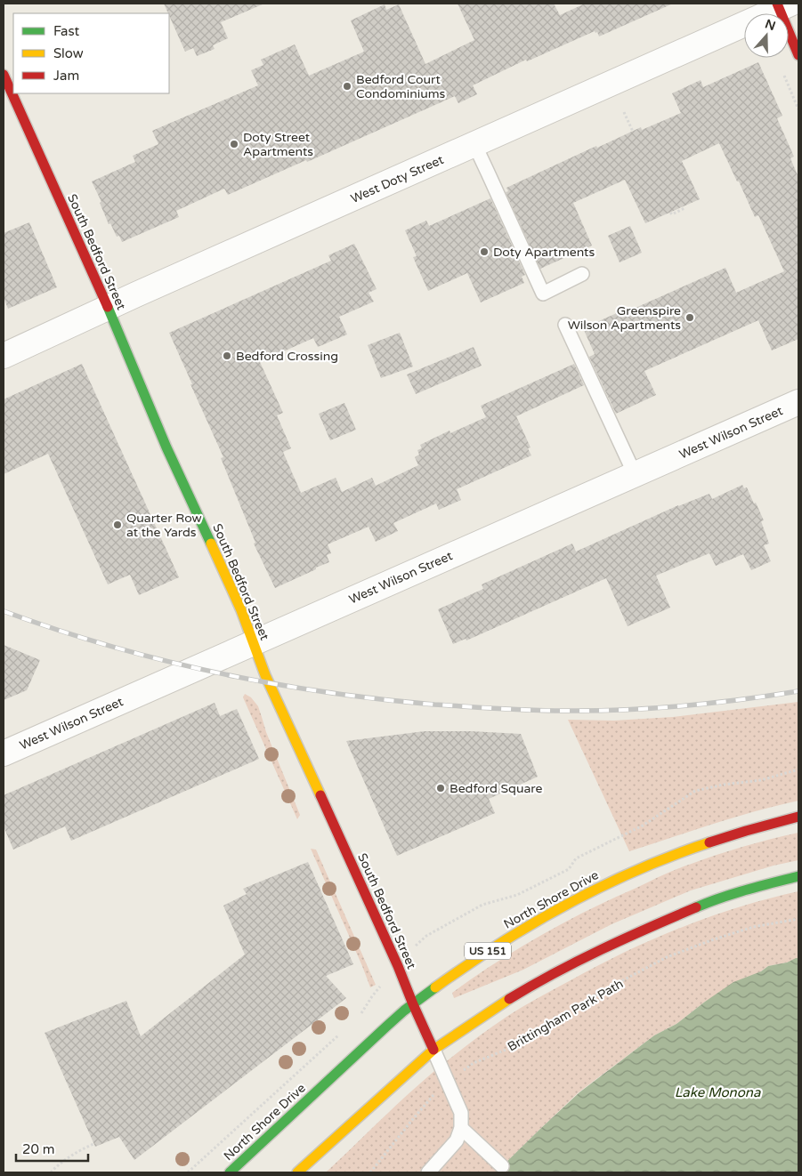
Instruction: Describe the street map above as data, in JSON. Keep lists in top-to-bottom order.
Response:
{
  "streets": {
    "main road": ["South Bedford Street", "North Shore Drive", "US 151"],
    "street": ["West Doty Street", "West Wilson Street"],
    "path": ["Brittingham Park Path"]
  },
  "crossings": [
    ["West Doty Street", "South Bedford Street"],
    ["South Bedford Street", "West Wilson Street"],
    ["South Bedford Street", "North Shore Drive"]
  ],
  "water": ["Lake Monona"],
  "places": [
    "Bedford Court Condominiums",
    "Doty Street Apartments",
    "Doty Apartments",
    "Greenspire Wilson Apartments",
    "Bedford Crossing",
    "Quarter Row at the Yards",
    "Bedford Square"
  ],
  "legend": ["Fast", "Slow", "Jam"],
  "scale_bar": "20 m",
  "north": "top"
}
